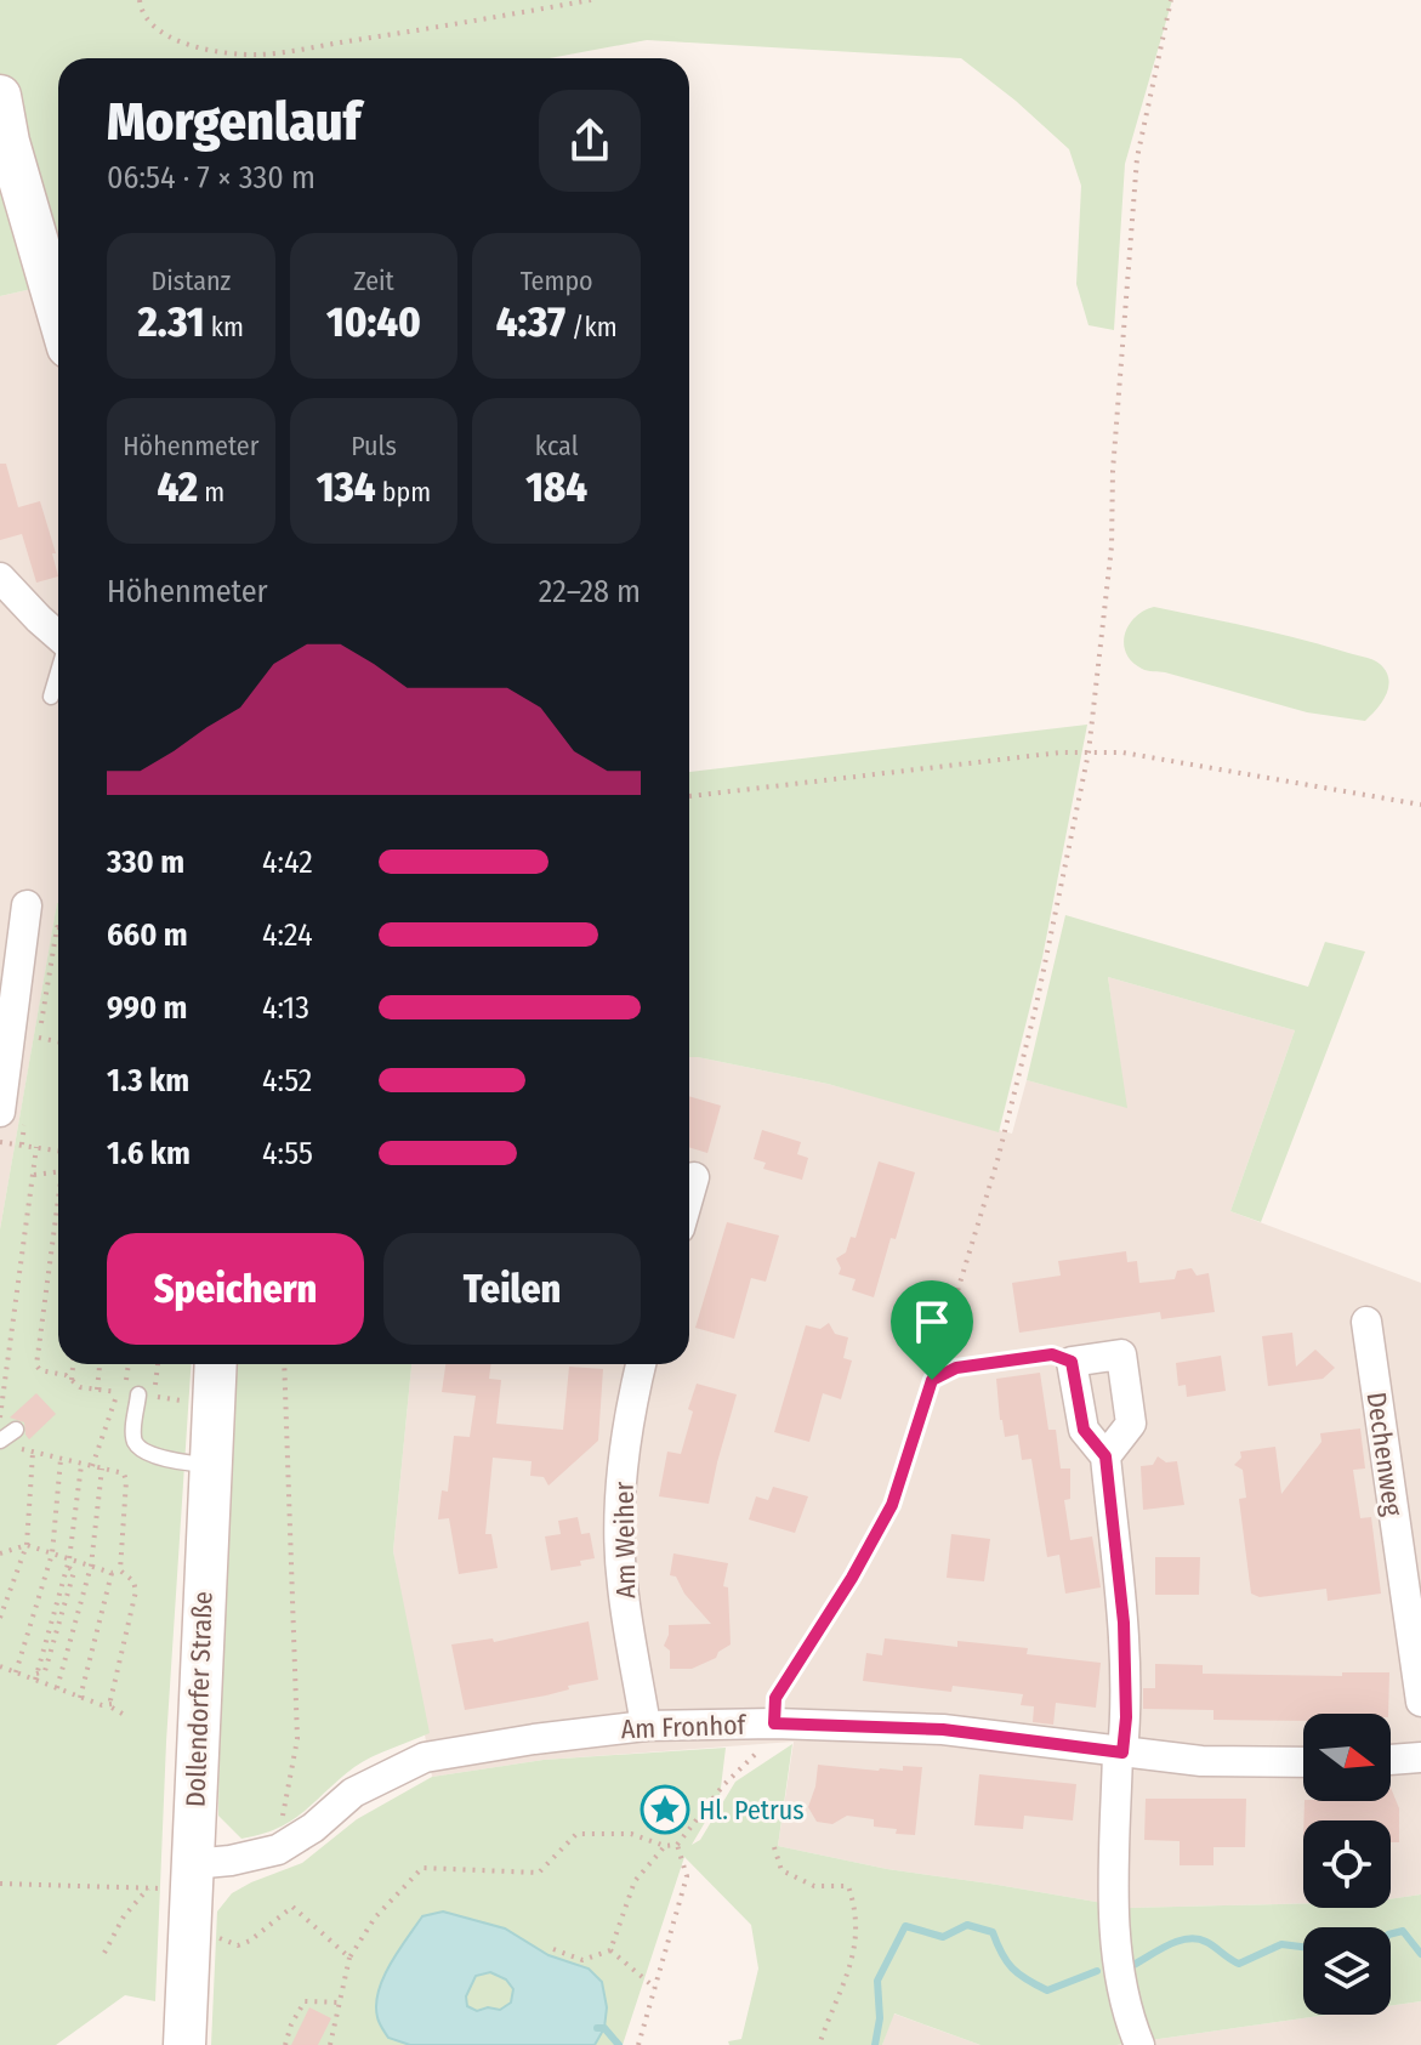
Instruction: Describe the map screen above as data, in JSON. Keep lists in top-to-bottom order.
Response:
{
  "streets": {
    "main road": ["Dollendorfer Straße"],
    "street": ["Dechenweg", "Am Weiher", "Am Fronhof"]
  },
  "crossings": [
    ["Am Weiher", "Am Fronhof"],
    ["Dollendorfer Straße", "Am Fronhof"]
  ],
  "places": {
    "place": ["Hl. Petrus"]
  },
  "north": "right",
  "page": {
    "heading": ["Morgenlauf", "06:54 · 7 × 330 m"],
    "stats": [
      ["Distanz", "2.31 km"],
      ["Zeit", "10:40"],
      ["Tempo", "4:37 /km"],
      ["Höhenmeter", "42 m"],
      ["Puls", "134 bpm"],
      ["kcal", "184"]
    ],
    "chart": ["Höhenmeter", "22–28 m"],
    "list": [
      {
        "name": "330 m",
        "note": "4:42"
      },
      {
        "name": "660 m",
        "note": "4:24"
      },
      {
        "name": "990 m",
        "note": "4:13"
      },
      {
        "name": "1.3 km",
        "note": "4:52"
      },
      {
        "name": "1.6 km",
        "note": "4:55"
      }
    ],
    "buttons": ["Speichern", "Teilen"]
  }
}
